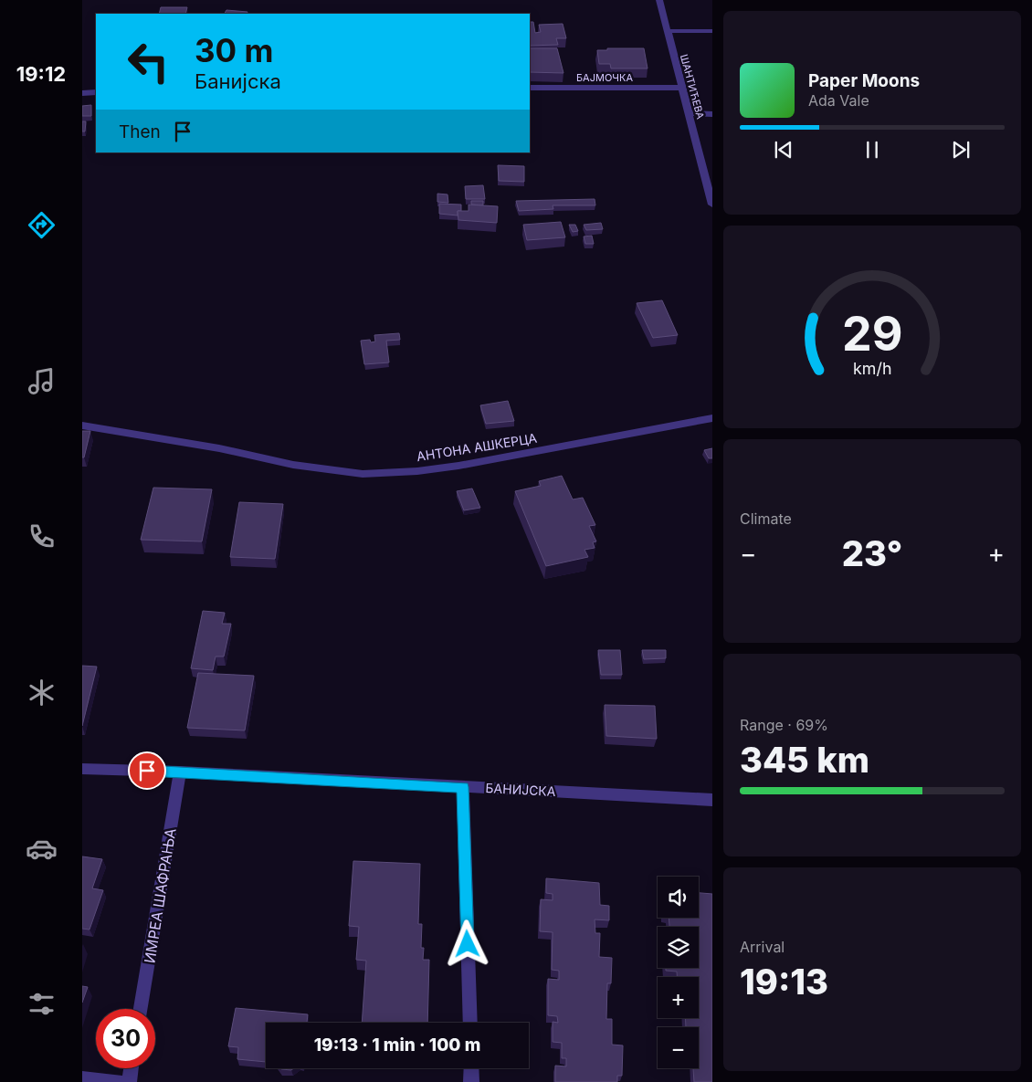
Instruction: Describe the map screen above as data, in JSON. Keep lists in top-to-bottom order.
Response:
{
  "streets": {
    "street": [
      "БАЈМОЧКА",
      "ШАНТИЋЕВА",
      "АНТОНА АШКЕРЦА",
      "БАНИЈСКА",
      "ИМРЕА ШАФРАЊА"
    ]
  },
  "crossings": [
    ["БАЈМОЧКА", "ШАНТИЋЕВА"],
    ["БАНИЈСКА", "ИМРЕА ШАФРАЊА"]
  ],
  "page": {
    "tabs": "19:12",
    "turn": ["30 m", "Банијска"],
    "song": ["Paper Moons", "Ada Vale"],
    "then": "Then",
    "tile": [
      "Climate",
      ["Range · 69%", "345 km"],
      ["Arrival", "19:13"]
    ],
    "heat": ["−", "23°", "+"],
    "map_buttons": ["+", "−"],
    "limit": "30",
    "trip": "19:13 · 1 min · 100 m",
    "gauge": ["29", "km/h"]
  }
}
